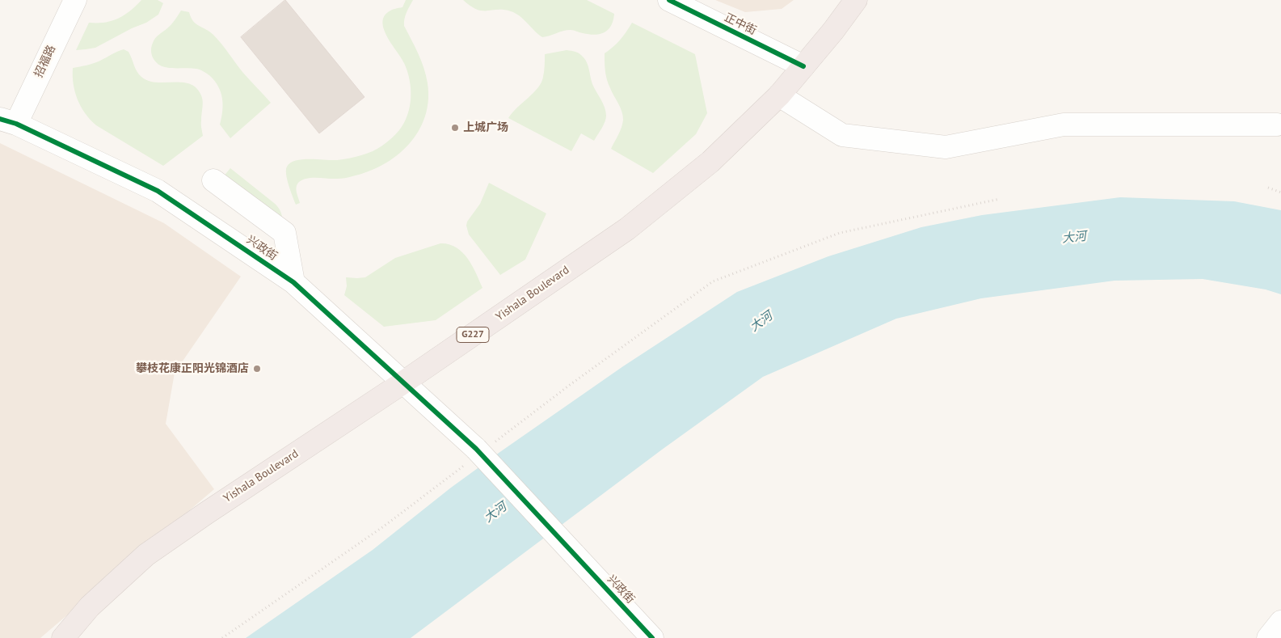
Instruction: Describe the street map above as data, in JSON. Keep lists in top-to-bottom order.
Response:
{
  "streets": {
    "highway": ["Yishala Boulevard", "G227"],
    "street": ["正中街", "招福路", "兴政街"]
  },
  "crossings": [
    ["正中街", "Yishala Boulevard"],
    ["招福路", "兴政街"],
    ["兴政街", "Yishala Boulevard"]
  ],
  "water": ["大河"],
  "places": ["上城广场", "攀枝花康正阳光锦酒店"]
}
